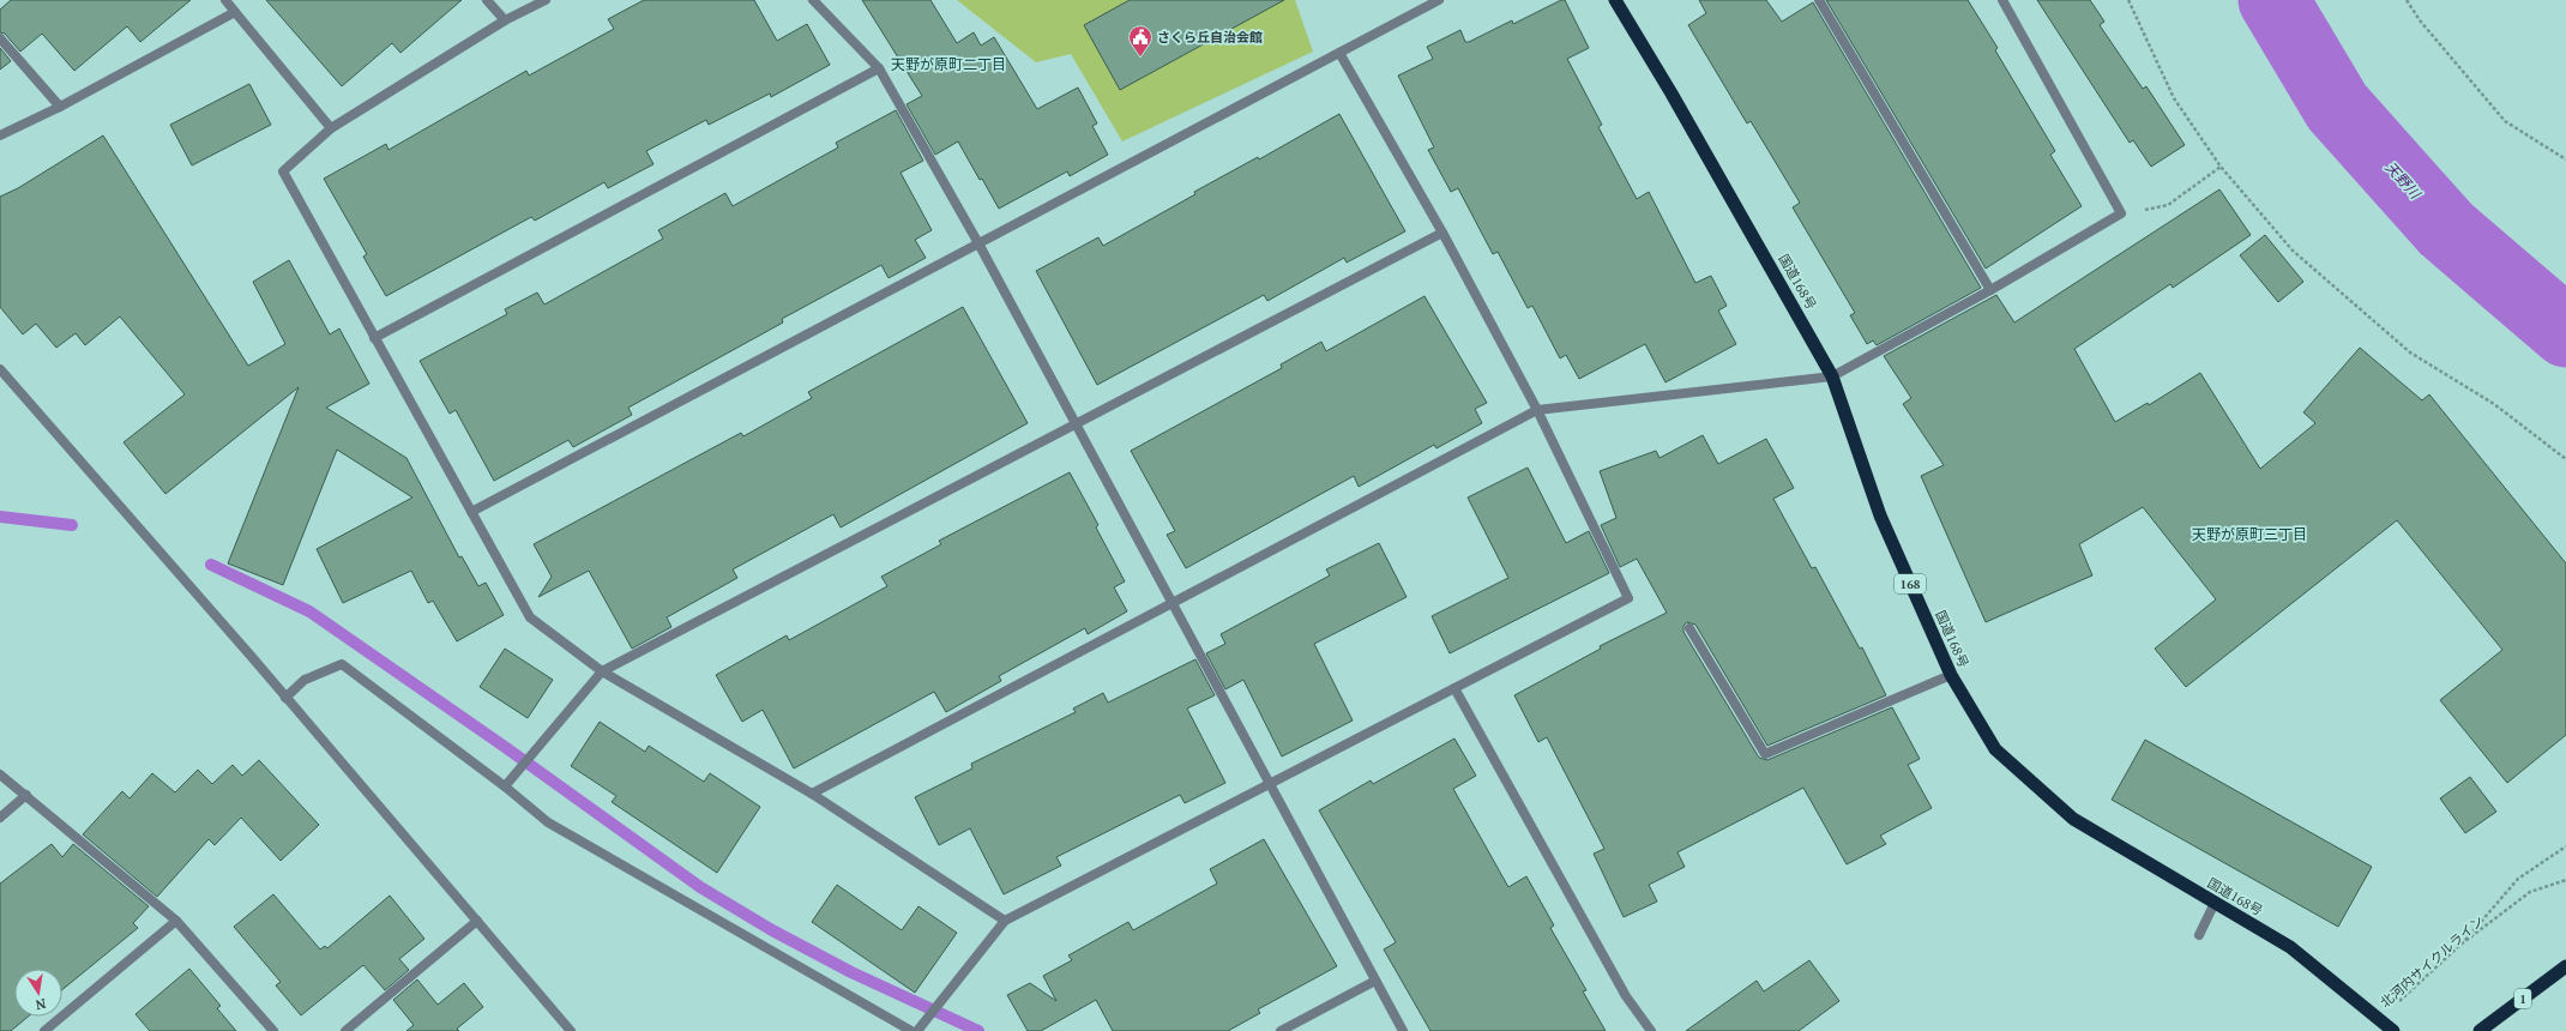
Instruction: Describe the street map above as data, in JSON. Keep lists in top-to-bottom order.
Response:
{
  "streets": {
    "highway": ["国道168号", "168", "1"],
    "path": ["北河内サイクルライン"]
  },
  "crossings": [
    ["国道168号", "北河内サイクルライン"]
  ],
  "districts": ["天野が原町二丁目", "天野が原町三丁目"],
  "water": ["天野川"],
  "places": {
    "public building": ["さくら丘自治会館"]
  },
  "north": "bottom"
}
